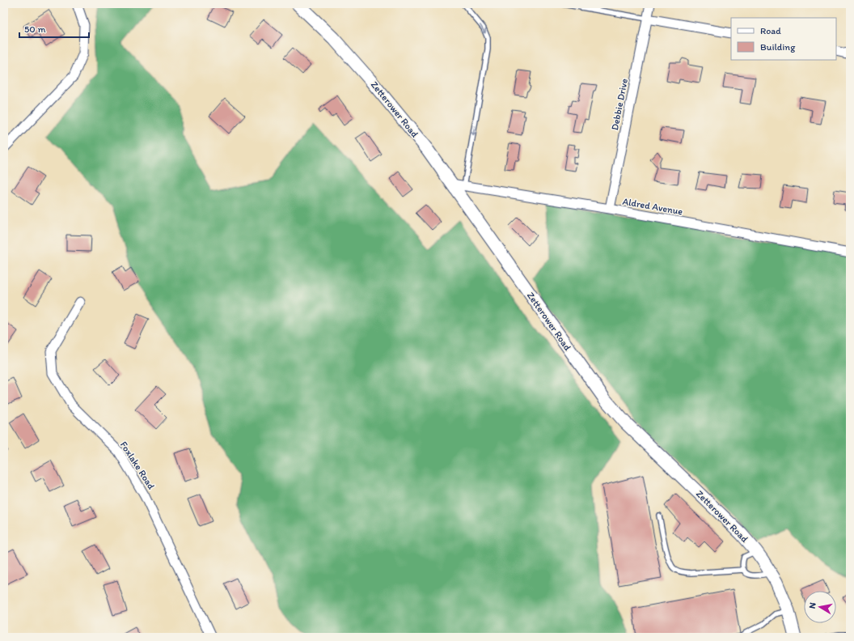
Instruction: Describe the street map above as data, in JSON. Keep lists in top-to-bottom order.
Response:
{
  "streets": {
    "street": [
      "Debbie Drive",
      "Zetterower Road",
      "Aldred Avenue",
      "Foxlake Road"
    ]
  },
  "crossings": [
    ["Debbie Drive", "Aldred Avenue"],
    ["Zetterower Road", "Aldred Avenue"]
  ],
  "legend": ["Road", "Building"],
  "scale_bar": "50 m",
  "north": "left"
}
